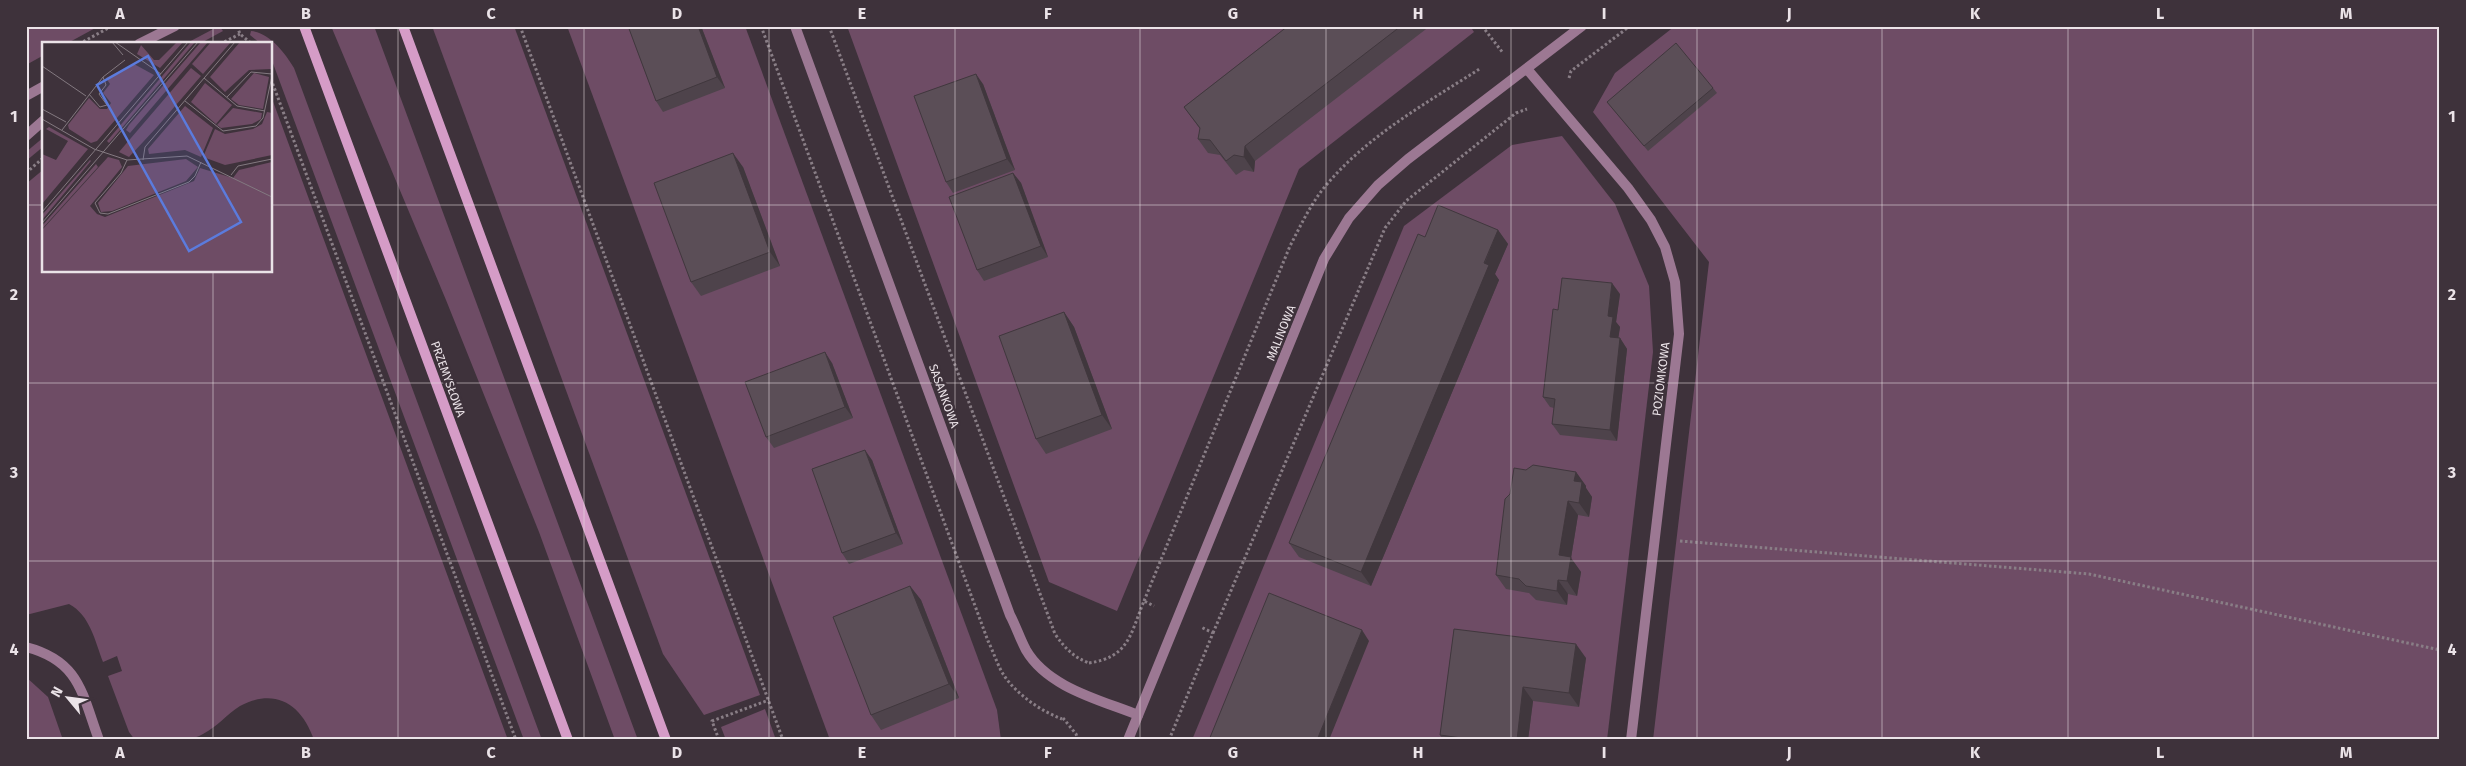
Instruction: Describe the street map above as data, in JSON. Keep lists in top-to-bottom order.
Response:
{
  "streets": {
    "main road": ["PRZEMYSŁOWA"],
    "street": ["MALINOWA", "POZIOMKOWA", "SASANKOWA"]
  },
  "crossings": [
    ["MALINOWA", "POZIOMKOWA"],
    ["MALINOWA", "SASANKOWA"]
  ],
  "north": "top left",
  "grid": {
    "columns": [
      "A",
      "B",
      "C",
      "D",
      "E",
      "F",
      "G",
      "H",
      "I",
      "J",
      "K",
      "L",
      "M"
    ],
    "rows": [
      "1",
      "2",
      "3",
      "4"
    ]
  }
}
